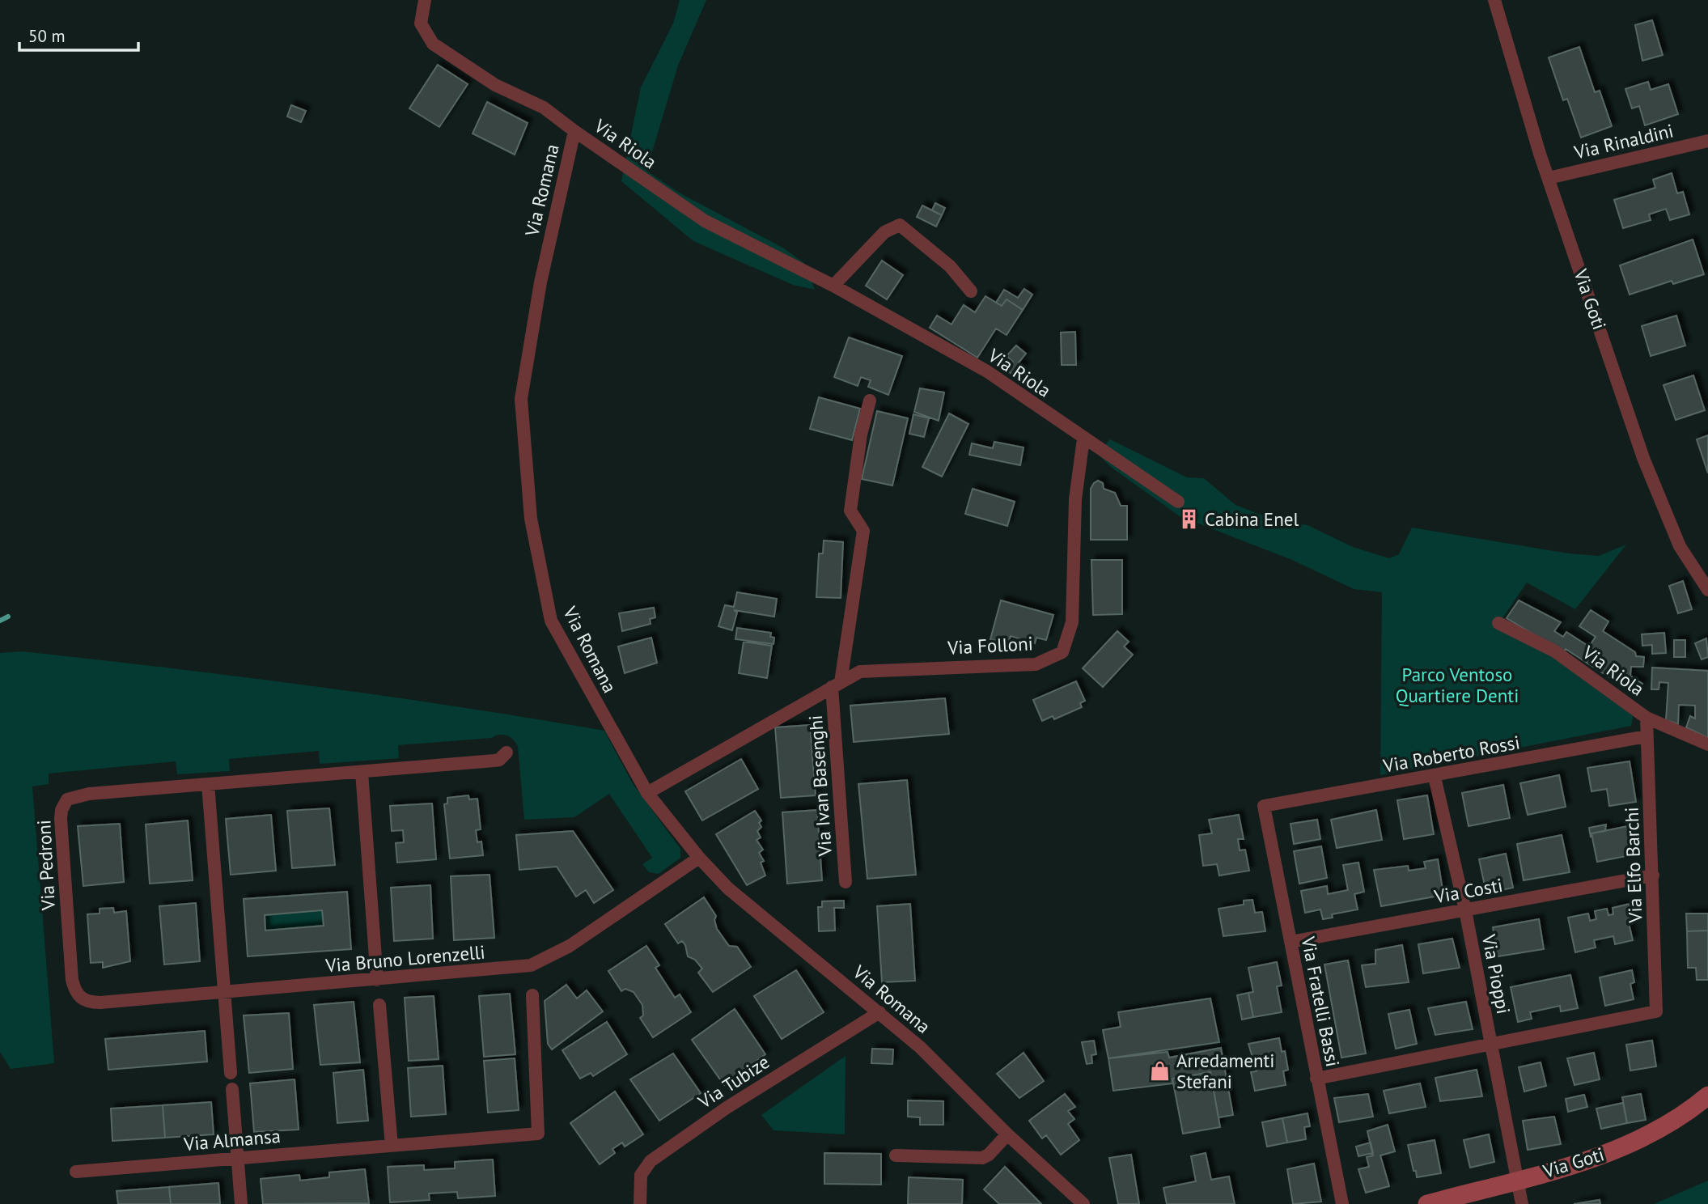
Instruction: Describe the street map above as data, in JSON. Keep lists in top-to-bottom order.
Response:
{
  "streets": {
    "street": [
      "Via Rinaldini",
      "Via Riola",
      "Via Romana",
      "Via Goti",
      "Via Folloni",
      "Via Roberto Rossi",
      "Via Ivan Basenghi",
      "Via Pedroni",
      "Via Elfo Barchi",
      "Via Costi",
      "Via Bruno Lorenzelli",
      "Via Pioppi",
      "Via Fratelli Bassi",
      "Via Tubize",
      "Via Almansa"
    ]
  },
  "crossings": [
    ["Via Rinaldini", "Via Goti"],
    ["Via Riola", "Via Romana"],
    ["Via Riola", "Via Folloni"],
    ["Via Riola", "Via Elfo Barchi"],
    ["Via Romana", "Via Folloni"],
    ["Via Romana", "Via Bruno Lorenzelli"],
    ["Via Romana", "Via Tubize"],
    ["Via Goti", "Via Pioppi"],
    ["Via Folloni", "Via Ivan Basenghi"],
    ["Via Roberto Rossi", "Via Elfo Barchi"],
    ["Via Roberto Rossi", "Via Pioppi"],
    ["Via Roberto Rossi", "Via Fratelli Bassi"],
    ["Via Pedroni", "Via Bruno Lorenzelli"],
    ["Via Elfo Barchi", "Via Costi"],
    ["Via Elfo Barchi", "Via Pioppi"],
    ["Via Costi", "Via Pioppi"],
    ["Via Costi", "Via Fratelli Bassi"]
  ],
  "parks": ["Parco Ventoso Quartiere Denti"],
  "places": {
    "building": ["Cabina Enel"],
    "shop": ["Arredamenti Stefani"]
  },
  "scale_bar": "50 m"
}
